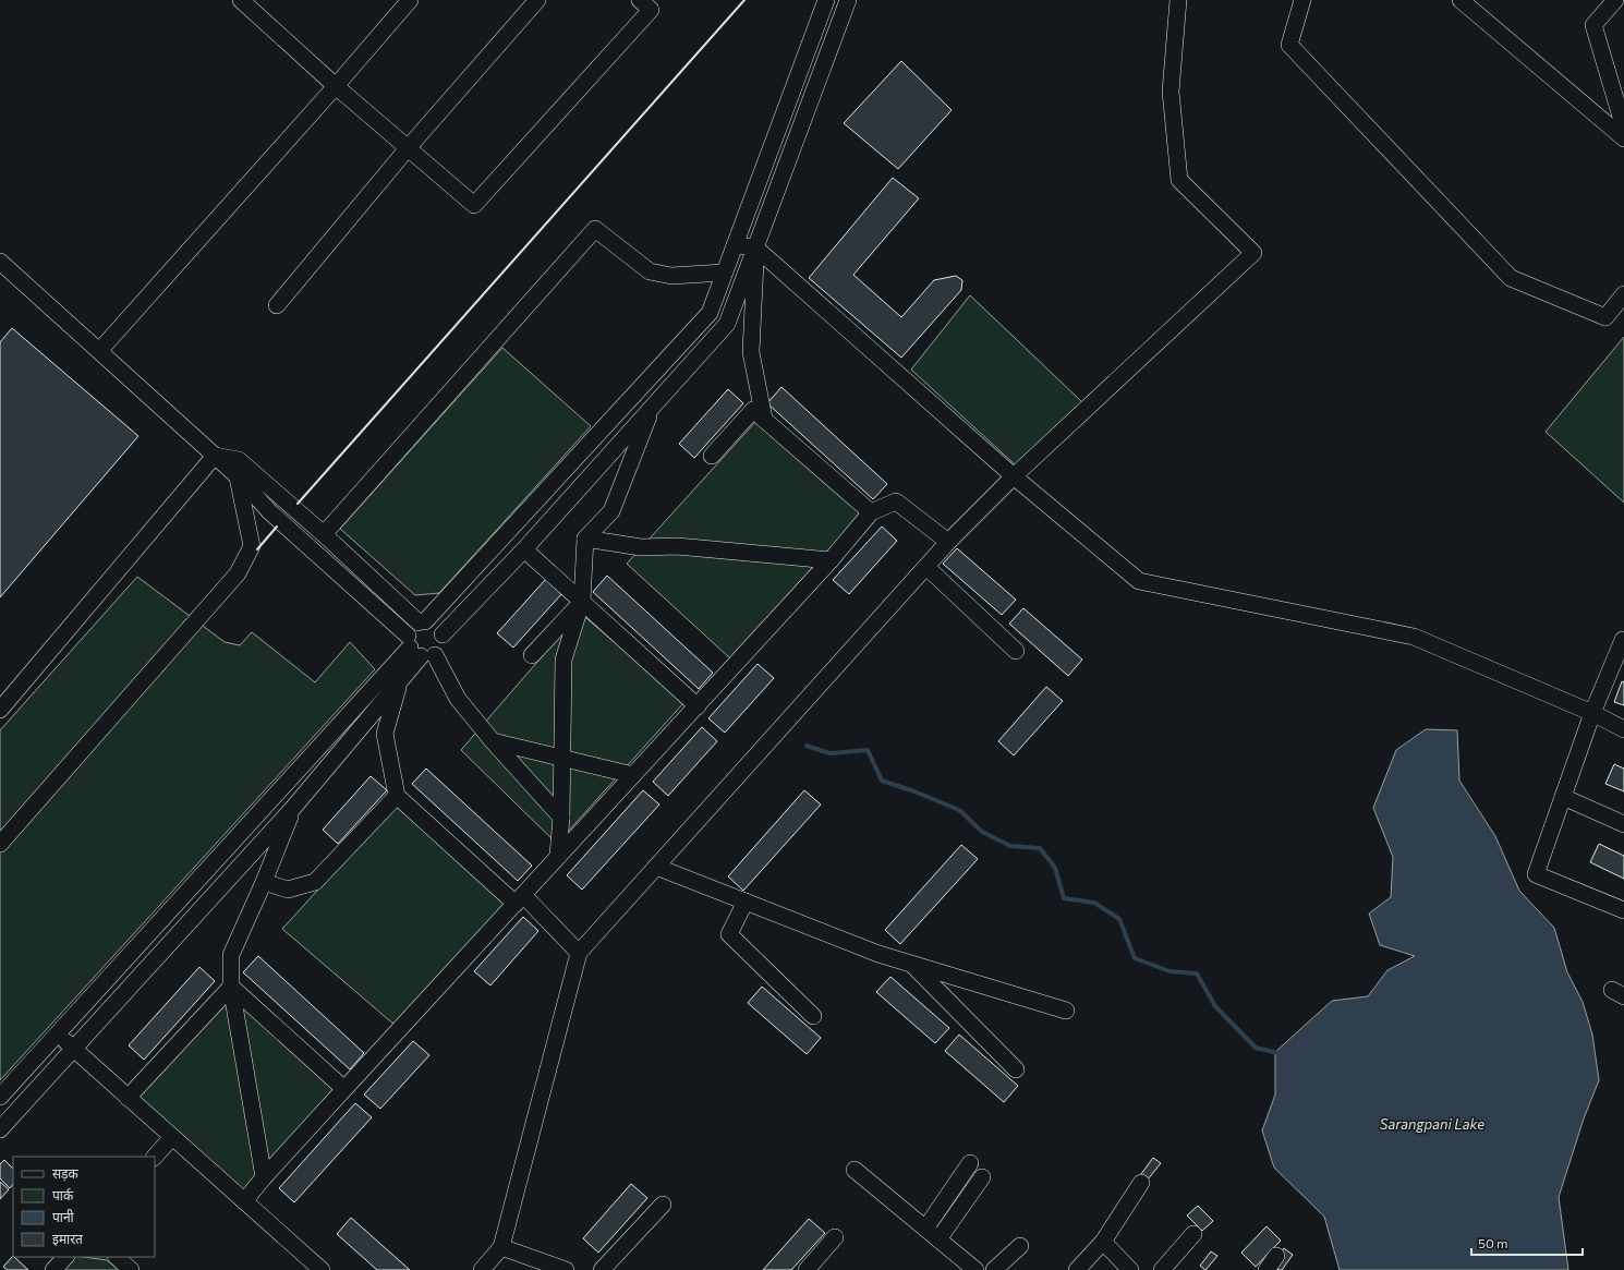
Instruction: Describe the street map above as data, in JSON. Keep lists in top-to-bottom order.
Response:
{
  "water": ["Sarangpani Lake"],
  "legend": [
    "सड़क",
    "पार्क",
    "पानी",
    "इमारत"
  ],
  "scale_bar": "50 m"
}
